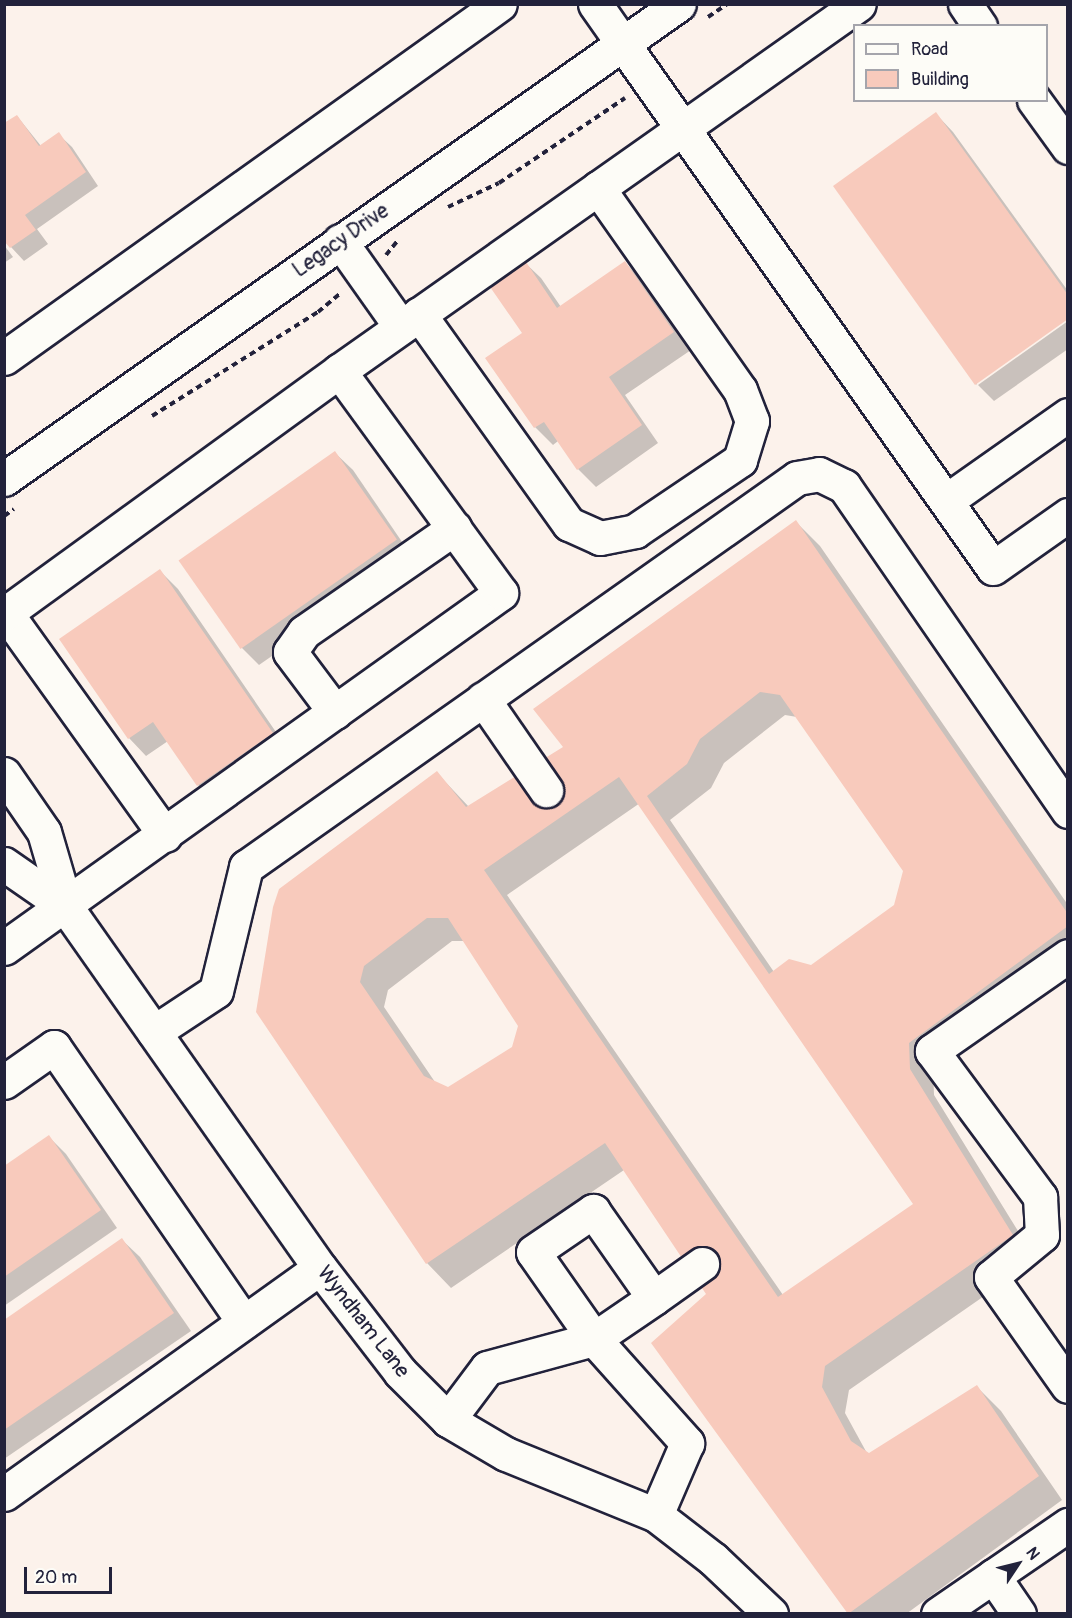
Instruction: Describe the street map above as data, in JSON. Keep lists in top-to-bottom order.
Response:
{
  "streets": {
    "main road": ["Legacy Drive", "Wyndham Lane"]
  },
  "legend": ["Road", "Building"],
  "scale_bar": "20 m",
  "north": "top right"
}
